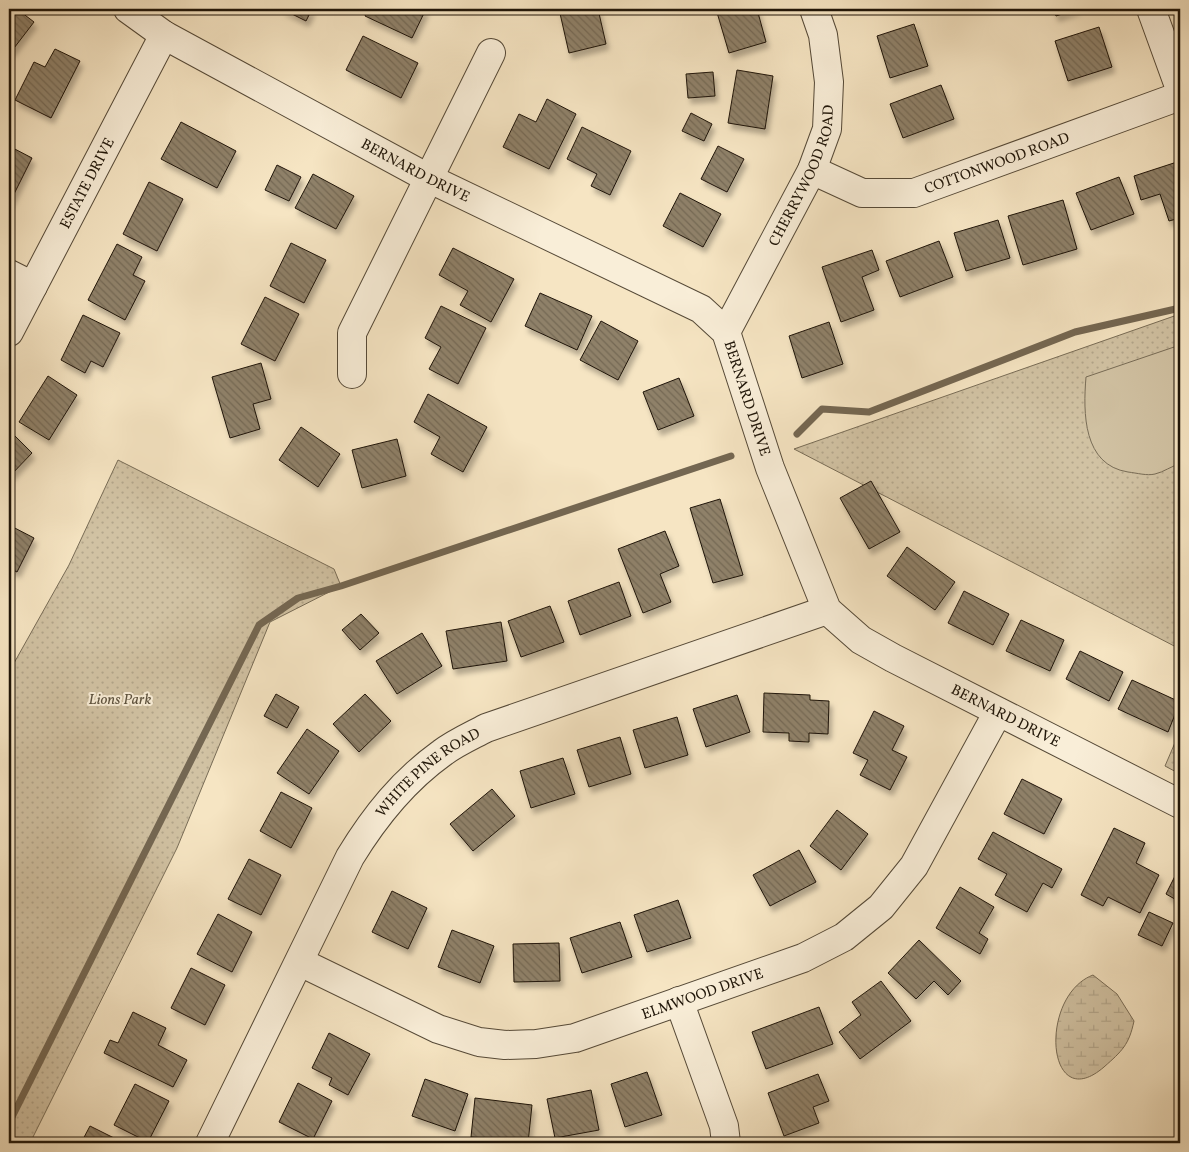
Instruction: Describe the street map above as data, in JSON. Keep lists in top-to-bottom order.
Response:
{
  "streets": {
    "street": [
      "COTTONWOOD ROAD",
      "BERNARD DRIVE",
      "CHERRYWOOD ROAD",
      "ESTATE DRIVE",
      "WHITE PINE ROAD",
      "ELMWOOD DRIVE"
    ]
  },
  "crossings": [
    ["COTTONWOOD ROAD", "CHERRYWOOD ROAD"],
    ["BERNARD DRIVE", "CHERRYWOOD ROAD"],
    ["BERNARD DRIVE", "ESTATE DRIVE"],
    ["BERNARD DRIVE", "WHITE PINE ROAD"],
    ["BERNARD DRIVE", "ELMWOOD DRIVE"],
    ["WHITE PINE ROAD", "ELMWOOD DRIVE"]
  ],
  "parks": ["Lions Park"]
}
